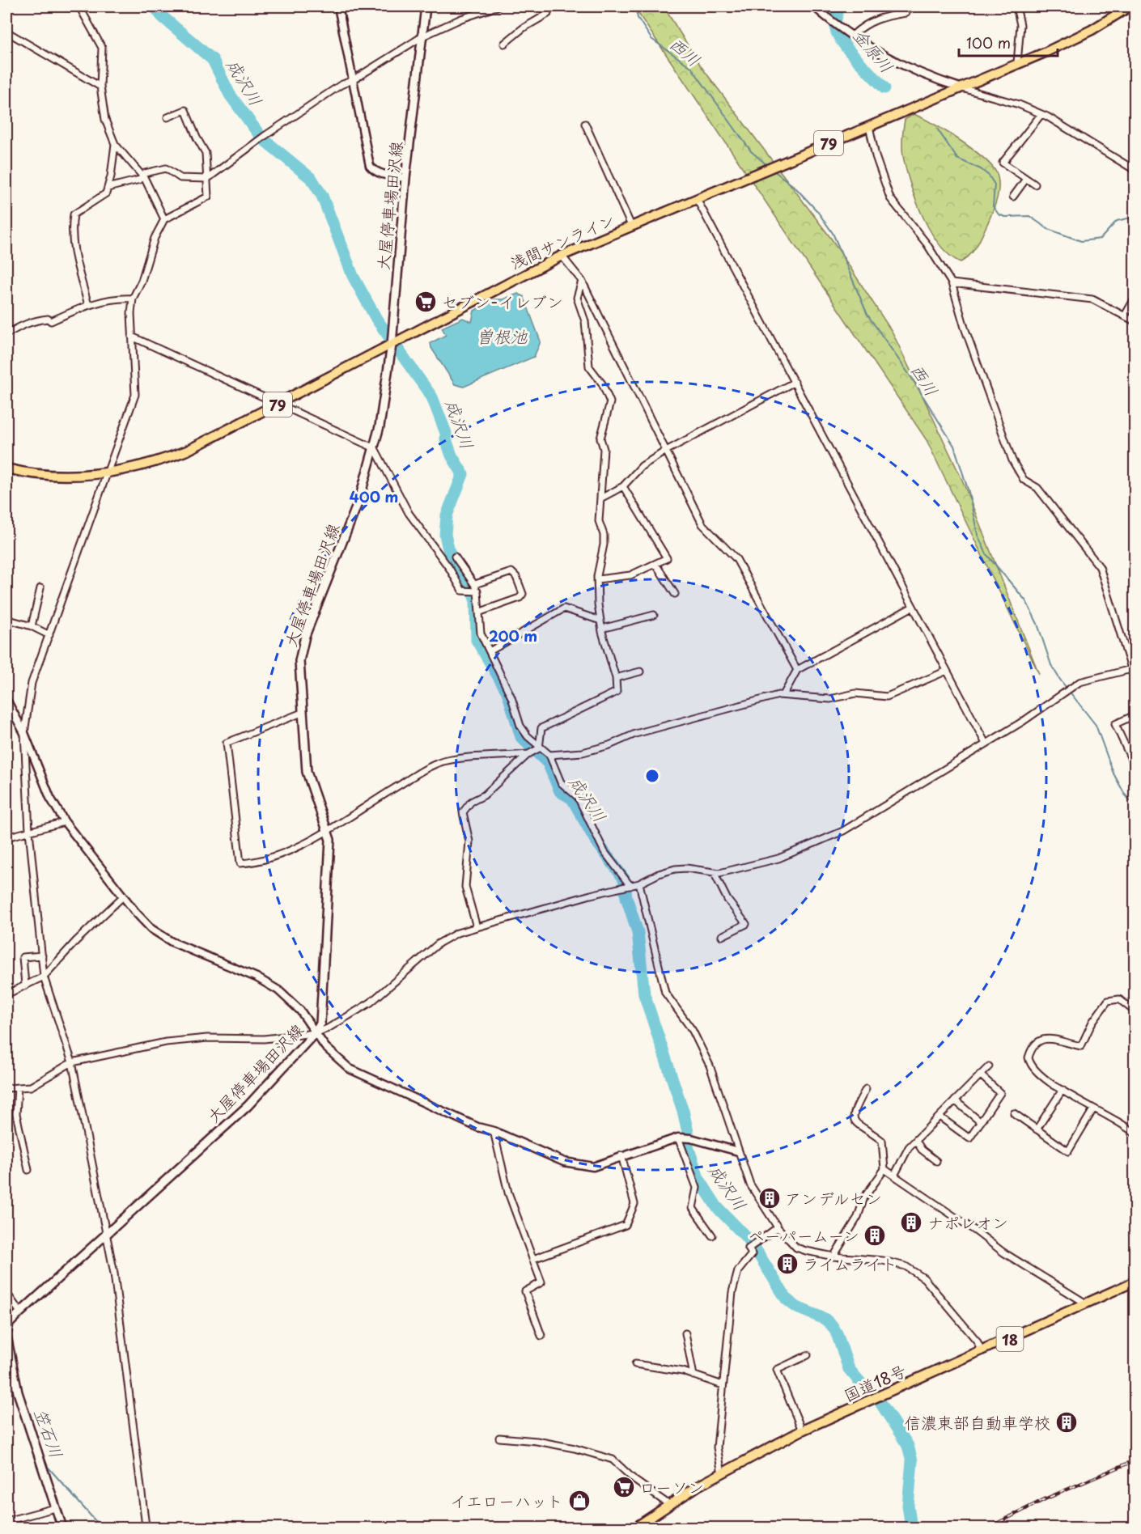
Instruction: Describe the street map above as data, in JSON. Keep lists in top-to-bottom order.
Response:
{
  "streets": {
    "main road": [
      "79",
      "大屋停車場田沢線",
      "浅間サンライン",
      "18",
      "国道18号"
    ]
  },
  "crossings": [
    ["大屋停車場田沢線", "浅間サンライン"]
  ],
  "water": [
    "金原川",
    "西川",
    "成沢川",
    "曽根池",
    "笠石川"
  ],
  "places": {
    "supermarket": ["セブン-イレブン", "ローソン"],
    "building": [
      "アンデルセン",
      "ナポレオン",
      "ペーパームーン",
      "ライムライト",
      "信濃東部自動車学校"
    ],
    "shop": ["イエローハット"]
  },
  "scale_bar": "100 m",
  "rings": ["400 m", "200 m"]
}
